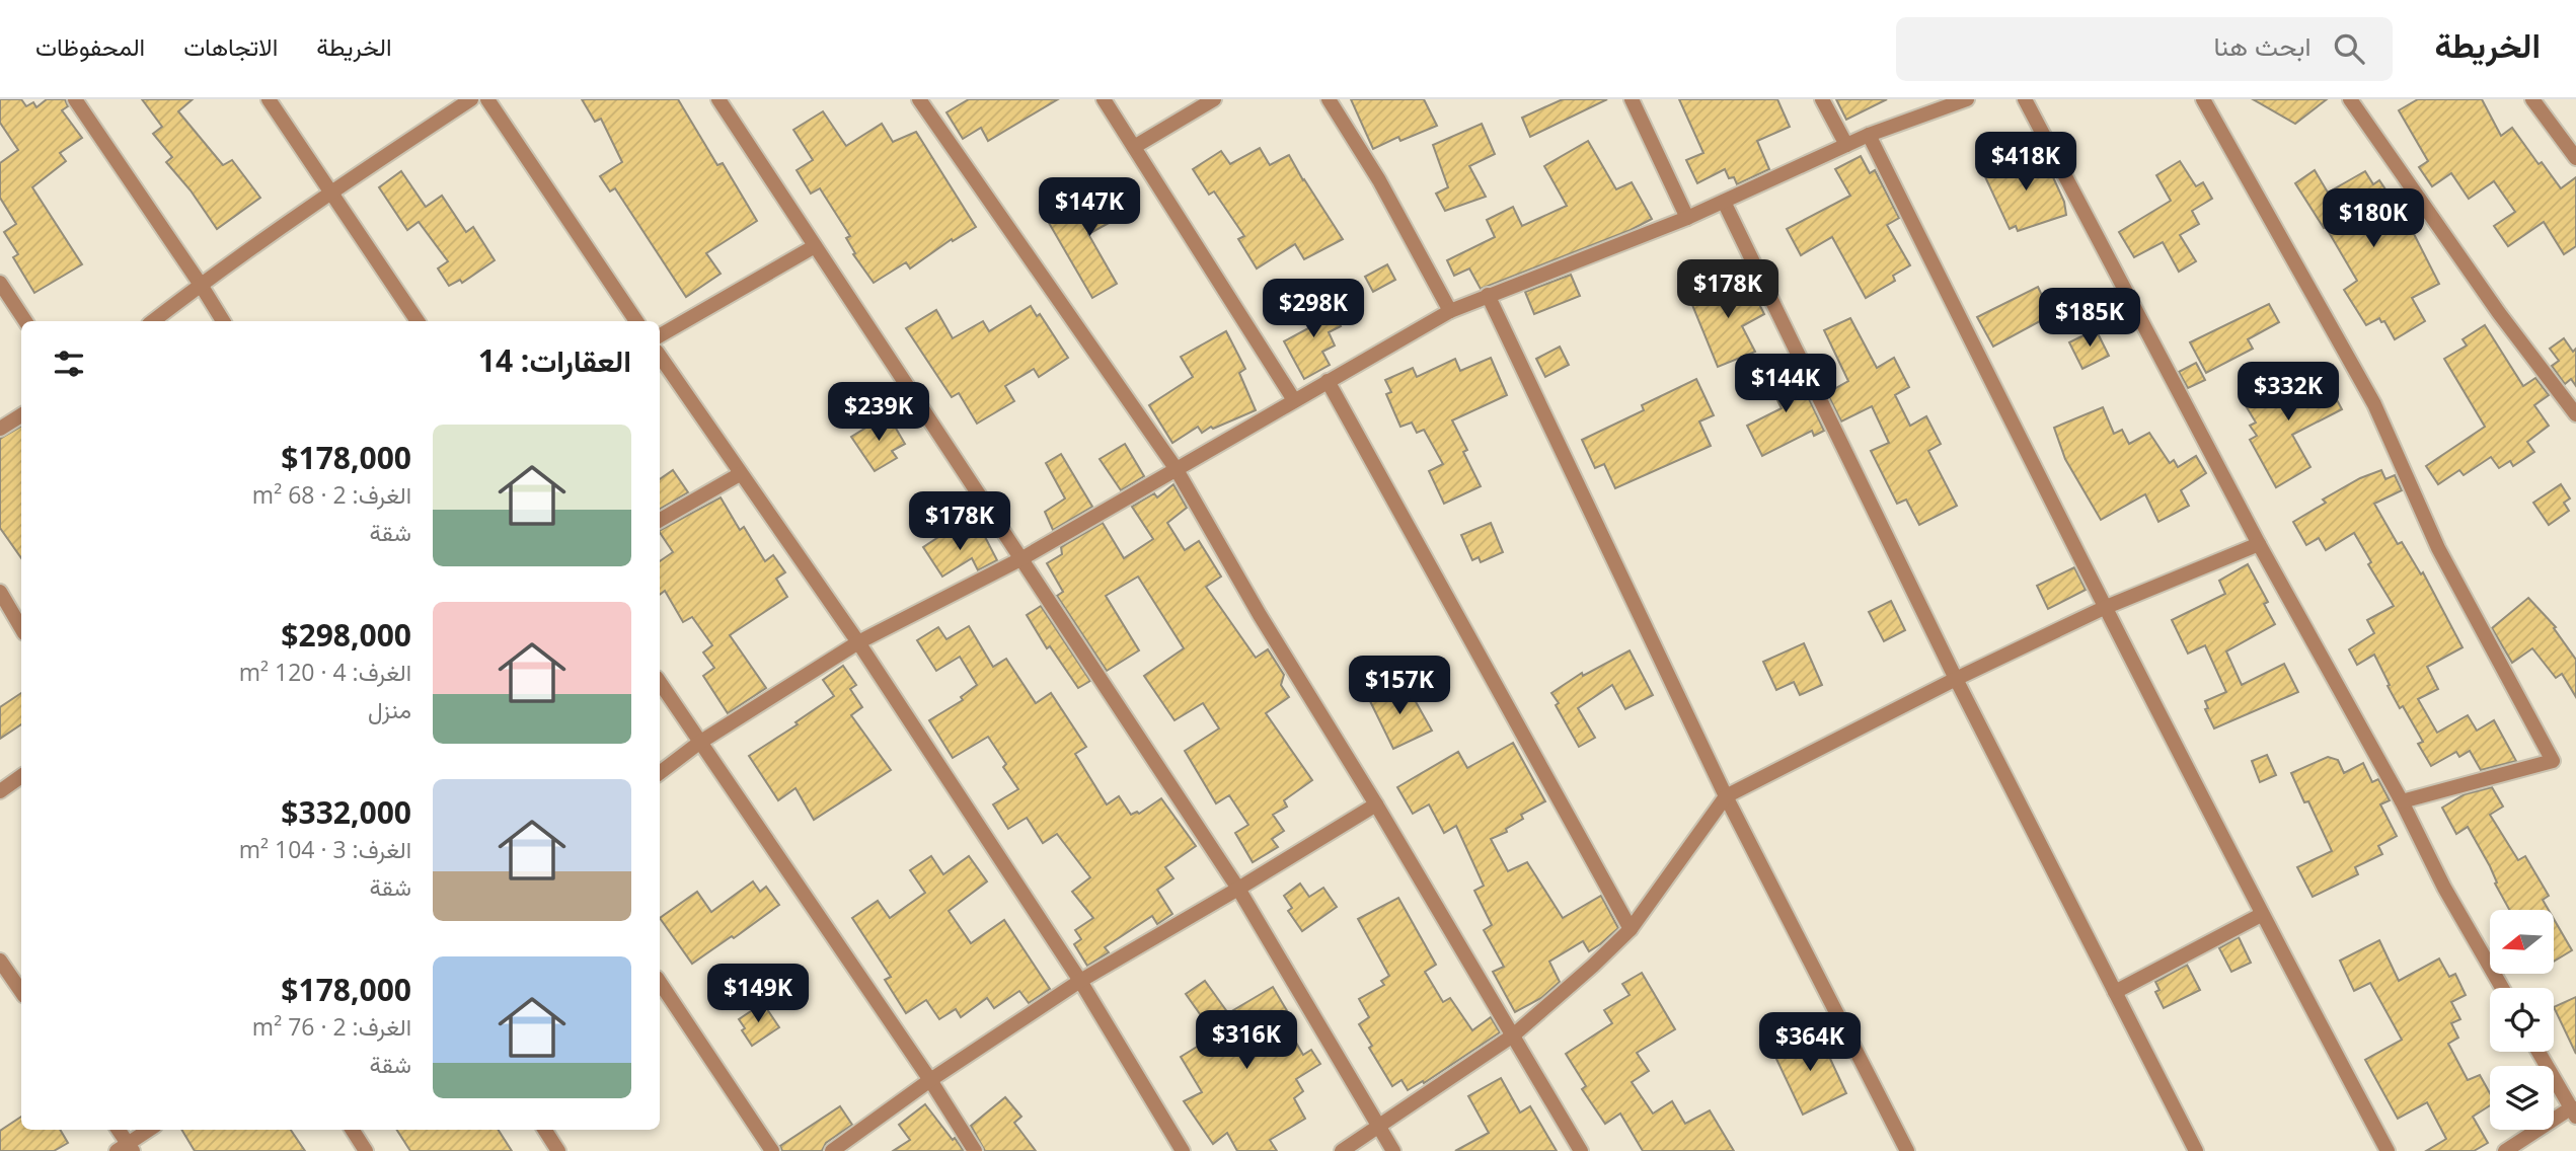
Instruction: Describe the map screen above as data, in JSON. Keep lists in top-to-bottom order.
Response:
{
  "north": "left",
  "page": {
    "header": "الخريطة",
    "search": "ابحث هنا",
    "nav": ["الخريطة", "الاتجاهات", "المحفوظات"],
    "price": [
      "$418K",
      "$147K",
      "$180K",
      "$178K",
      "$298K",
      "$185K",
      "$144K",
      "$332K",
      "$239K",
      "$178K",
      "$157K",
      "$149K",
      "$316K",
      "$364K"
    ],
    "heading": "العقارات: 14",
    "list": [
      {
        "name": "$178,000",
        "note": "الغرف: 2 · 68 m² · شقة"
      },
      {
        "name": "$298,000",
        "note": "الغرف: 4 · 120 m² · منزل"
      },
      {
        "name": "$332,000",
        "note": "الغرف: 3 · 104 m² · شقة"
      },
      {
        "name": "$178,000",
        "note": "الغرف: 2 · 76 m² · شقة"
      }
    ]
  }
}
